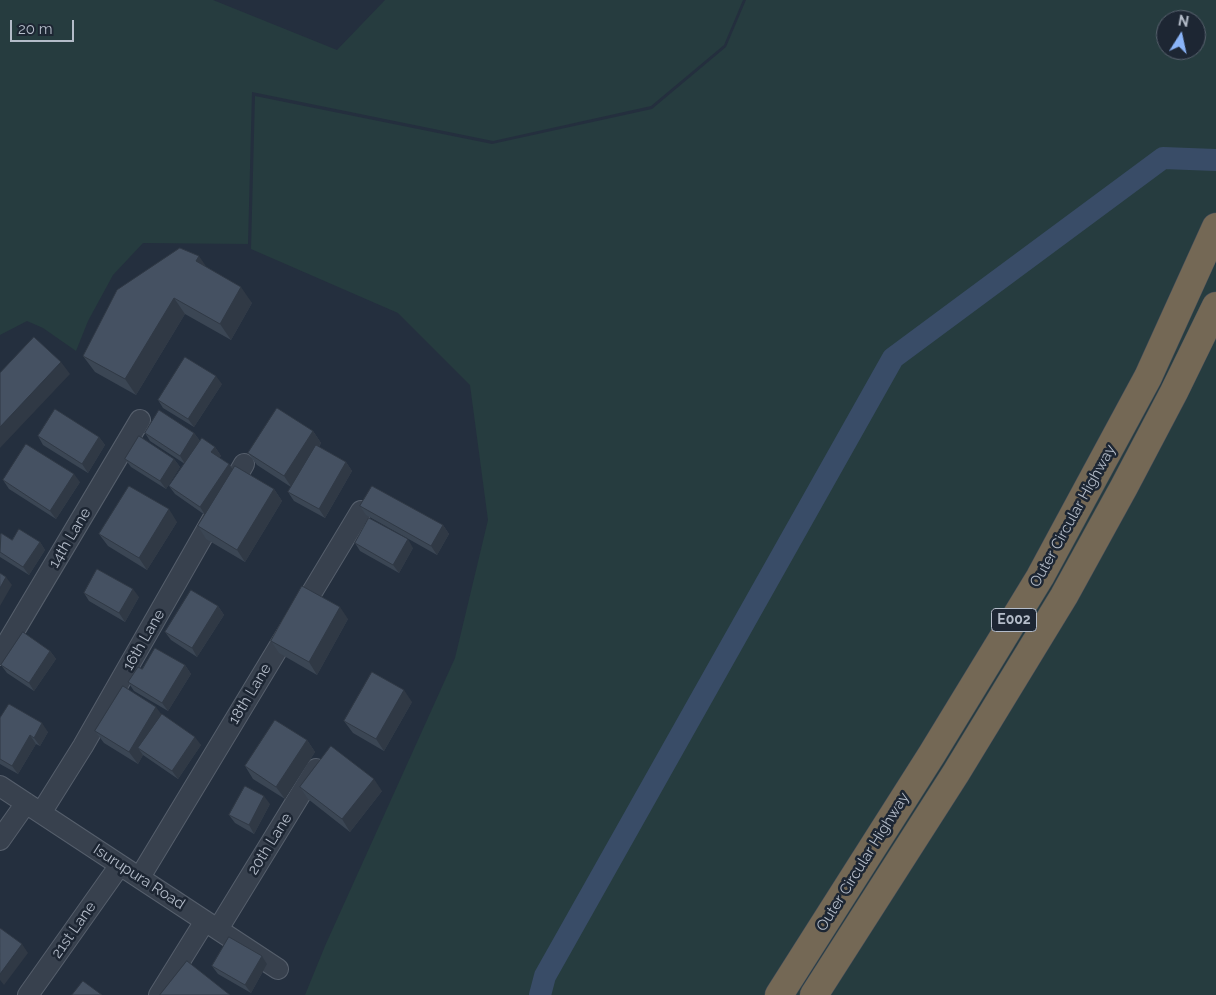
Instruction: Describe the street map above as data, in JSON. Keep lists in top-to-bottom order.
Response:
{
  "streets": {
    "highway": ["Outer Circular Highway", "E002"],
    "street": [
      "14th Lane",
      "16th Lane",
      "18th Lane",
      "20th Lane",
      "Isurupura Road",
      "21st Lane"
    ]
  },
  "crossings": [
    ["16th Lane", "Isurupura Road"],
    ["18th Lane", "Isurupura Road"],
    ["20th Lane", "Isurupura Road"],
    ["Isurupura Road", "21st Lane"]
  ],
  "scale_bar": "20 m",
  "north": "top"
}
